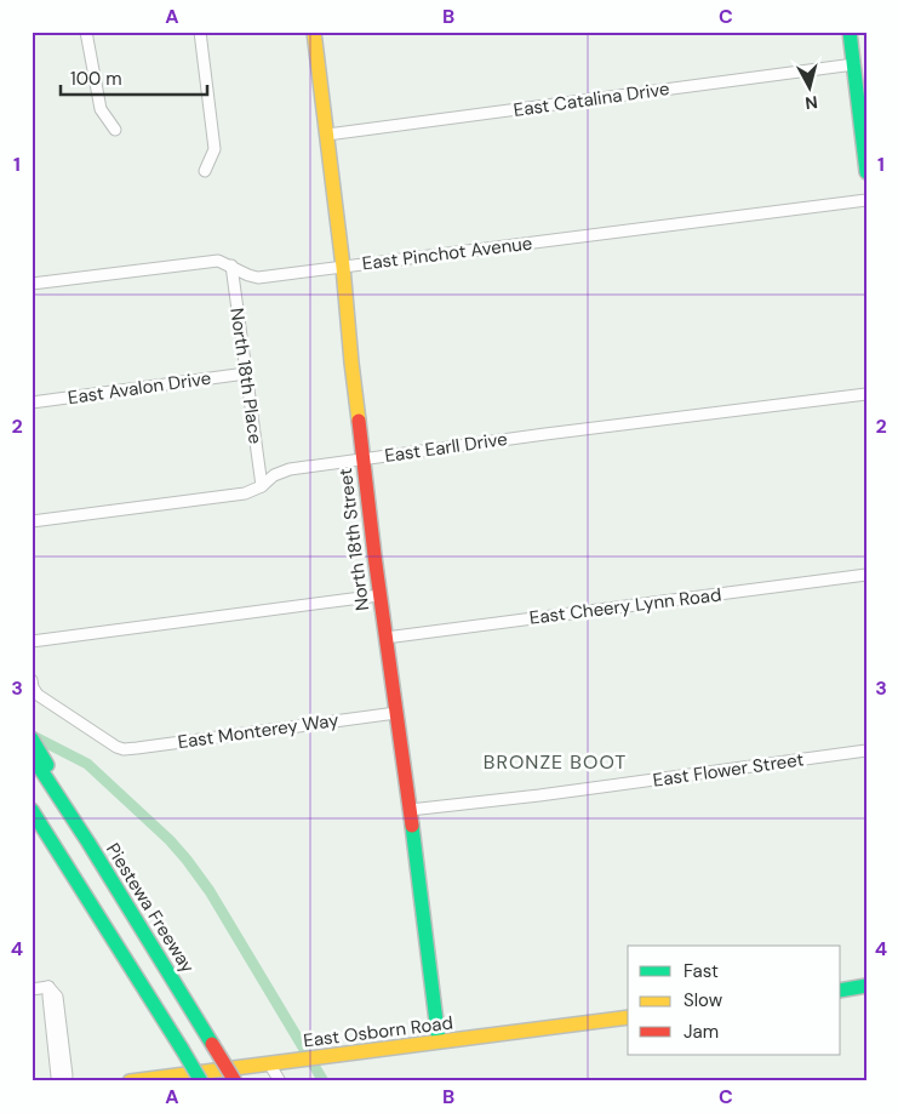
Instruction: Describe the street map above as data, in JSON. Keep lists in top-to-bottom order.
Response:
{
  "streets": {
    "main road": ["North 18th Street", "Piestewa Freeway", "East Osborn Road"],
    "street": [
      "East Catalina Drive",
      "East Pinchot Avenue",
      "North 18th Place",
      "East Avalon Drive",
      "East Earll Drive",
      "East Cheery Lynn Road",
      "East Monterey Way",
      "East Flower Street"
    ]
  },
  "crossings": [
    ["East Catalina Drive", "North 18th Street"],
    ["East Pinchot Avenue", "North 18th Place"],
    ["East Pinchot Avenue", "North 18th Street"],
    ["North 18th Place", "East Avalon Drive"],
    ["North 18th Place", "East Earll Drive"],
    ["East Earll Drive", "North 18th Street"],
    ["North 18th Street", "East Cheery Lynn Road"],
    ["North 18th Street", "East Monterey Way"],
    ["North 18th Street", "East Flower Street"],
    ["North 18th Street", "East Osborn Road"]
  ],
  "districts": ["BRONZE BOOT"],
  "legend": ["Fast", "Slow", "Jam"],
  "scale_bar": "100 m",
  "north": "bottom",
  "grid": {
    "columns": ["A", "B", "C"],
    "rows": [
      "1",
      "2",
      "3",
      "4"
    ]
  }
}
